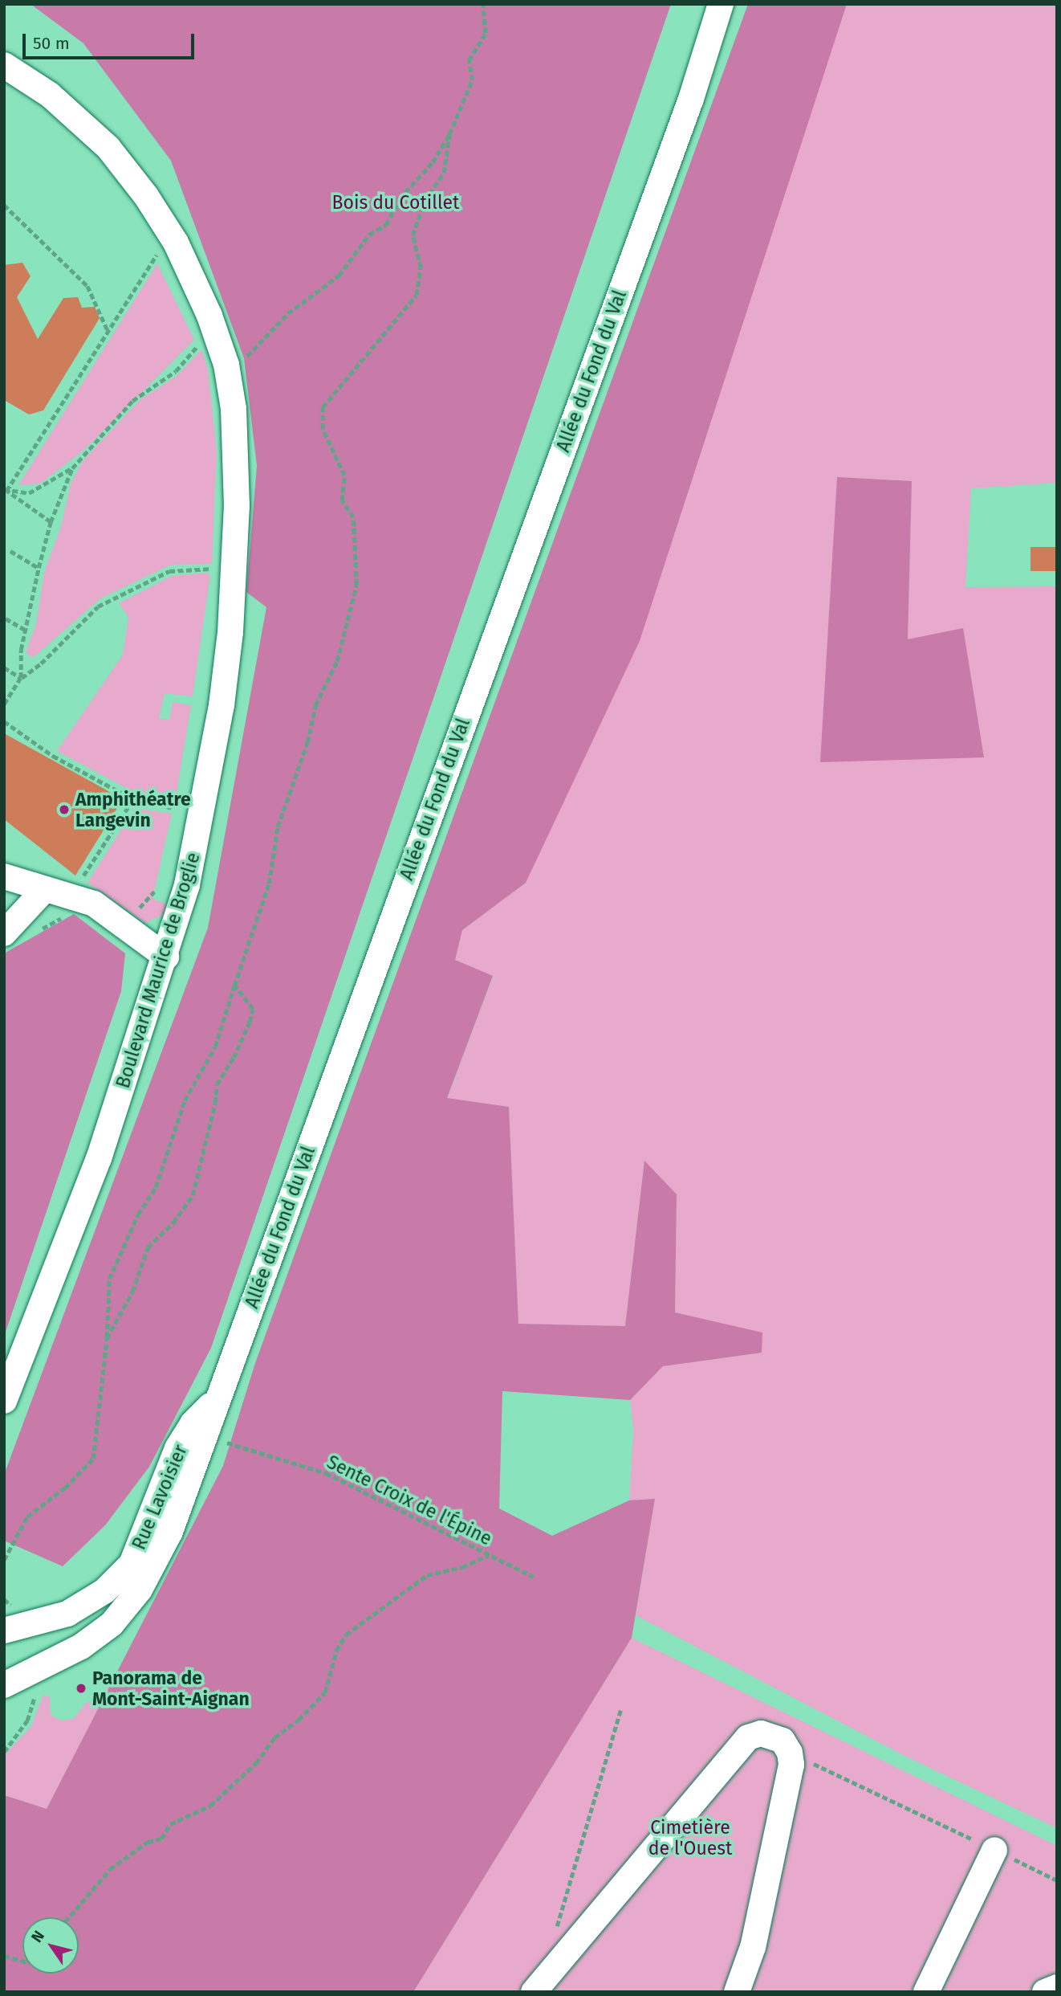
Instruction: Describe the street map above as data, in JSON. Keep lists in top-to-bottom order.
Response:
{
  "streets": {
    "street": ["Allée du Fond du Val", "Boulevard Maurice de Broglie", "Rue Lavoisier"],
    "path": ["Sente Croix de l'Épine"]
  },
  "crossings": [
    ["Allée du Fond du Val", "Rue Lavoisier"],
    ["Allée du Fond du Val", "Sente Croix de l'Épine"]
  ],
  "parks": ["Bois du Cotillet", "Cimetière de l'Ouest"],
  "places": ["Amphithéatre Langevin", "Panorama de Mont-Saint-Aignan"],
  "scale_bar": "50 m",
  "north": "top left"
}
